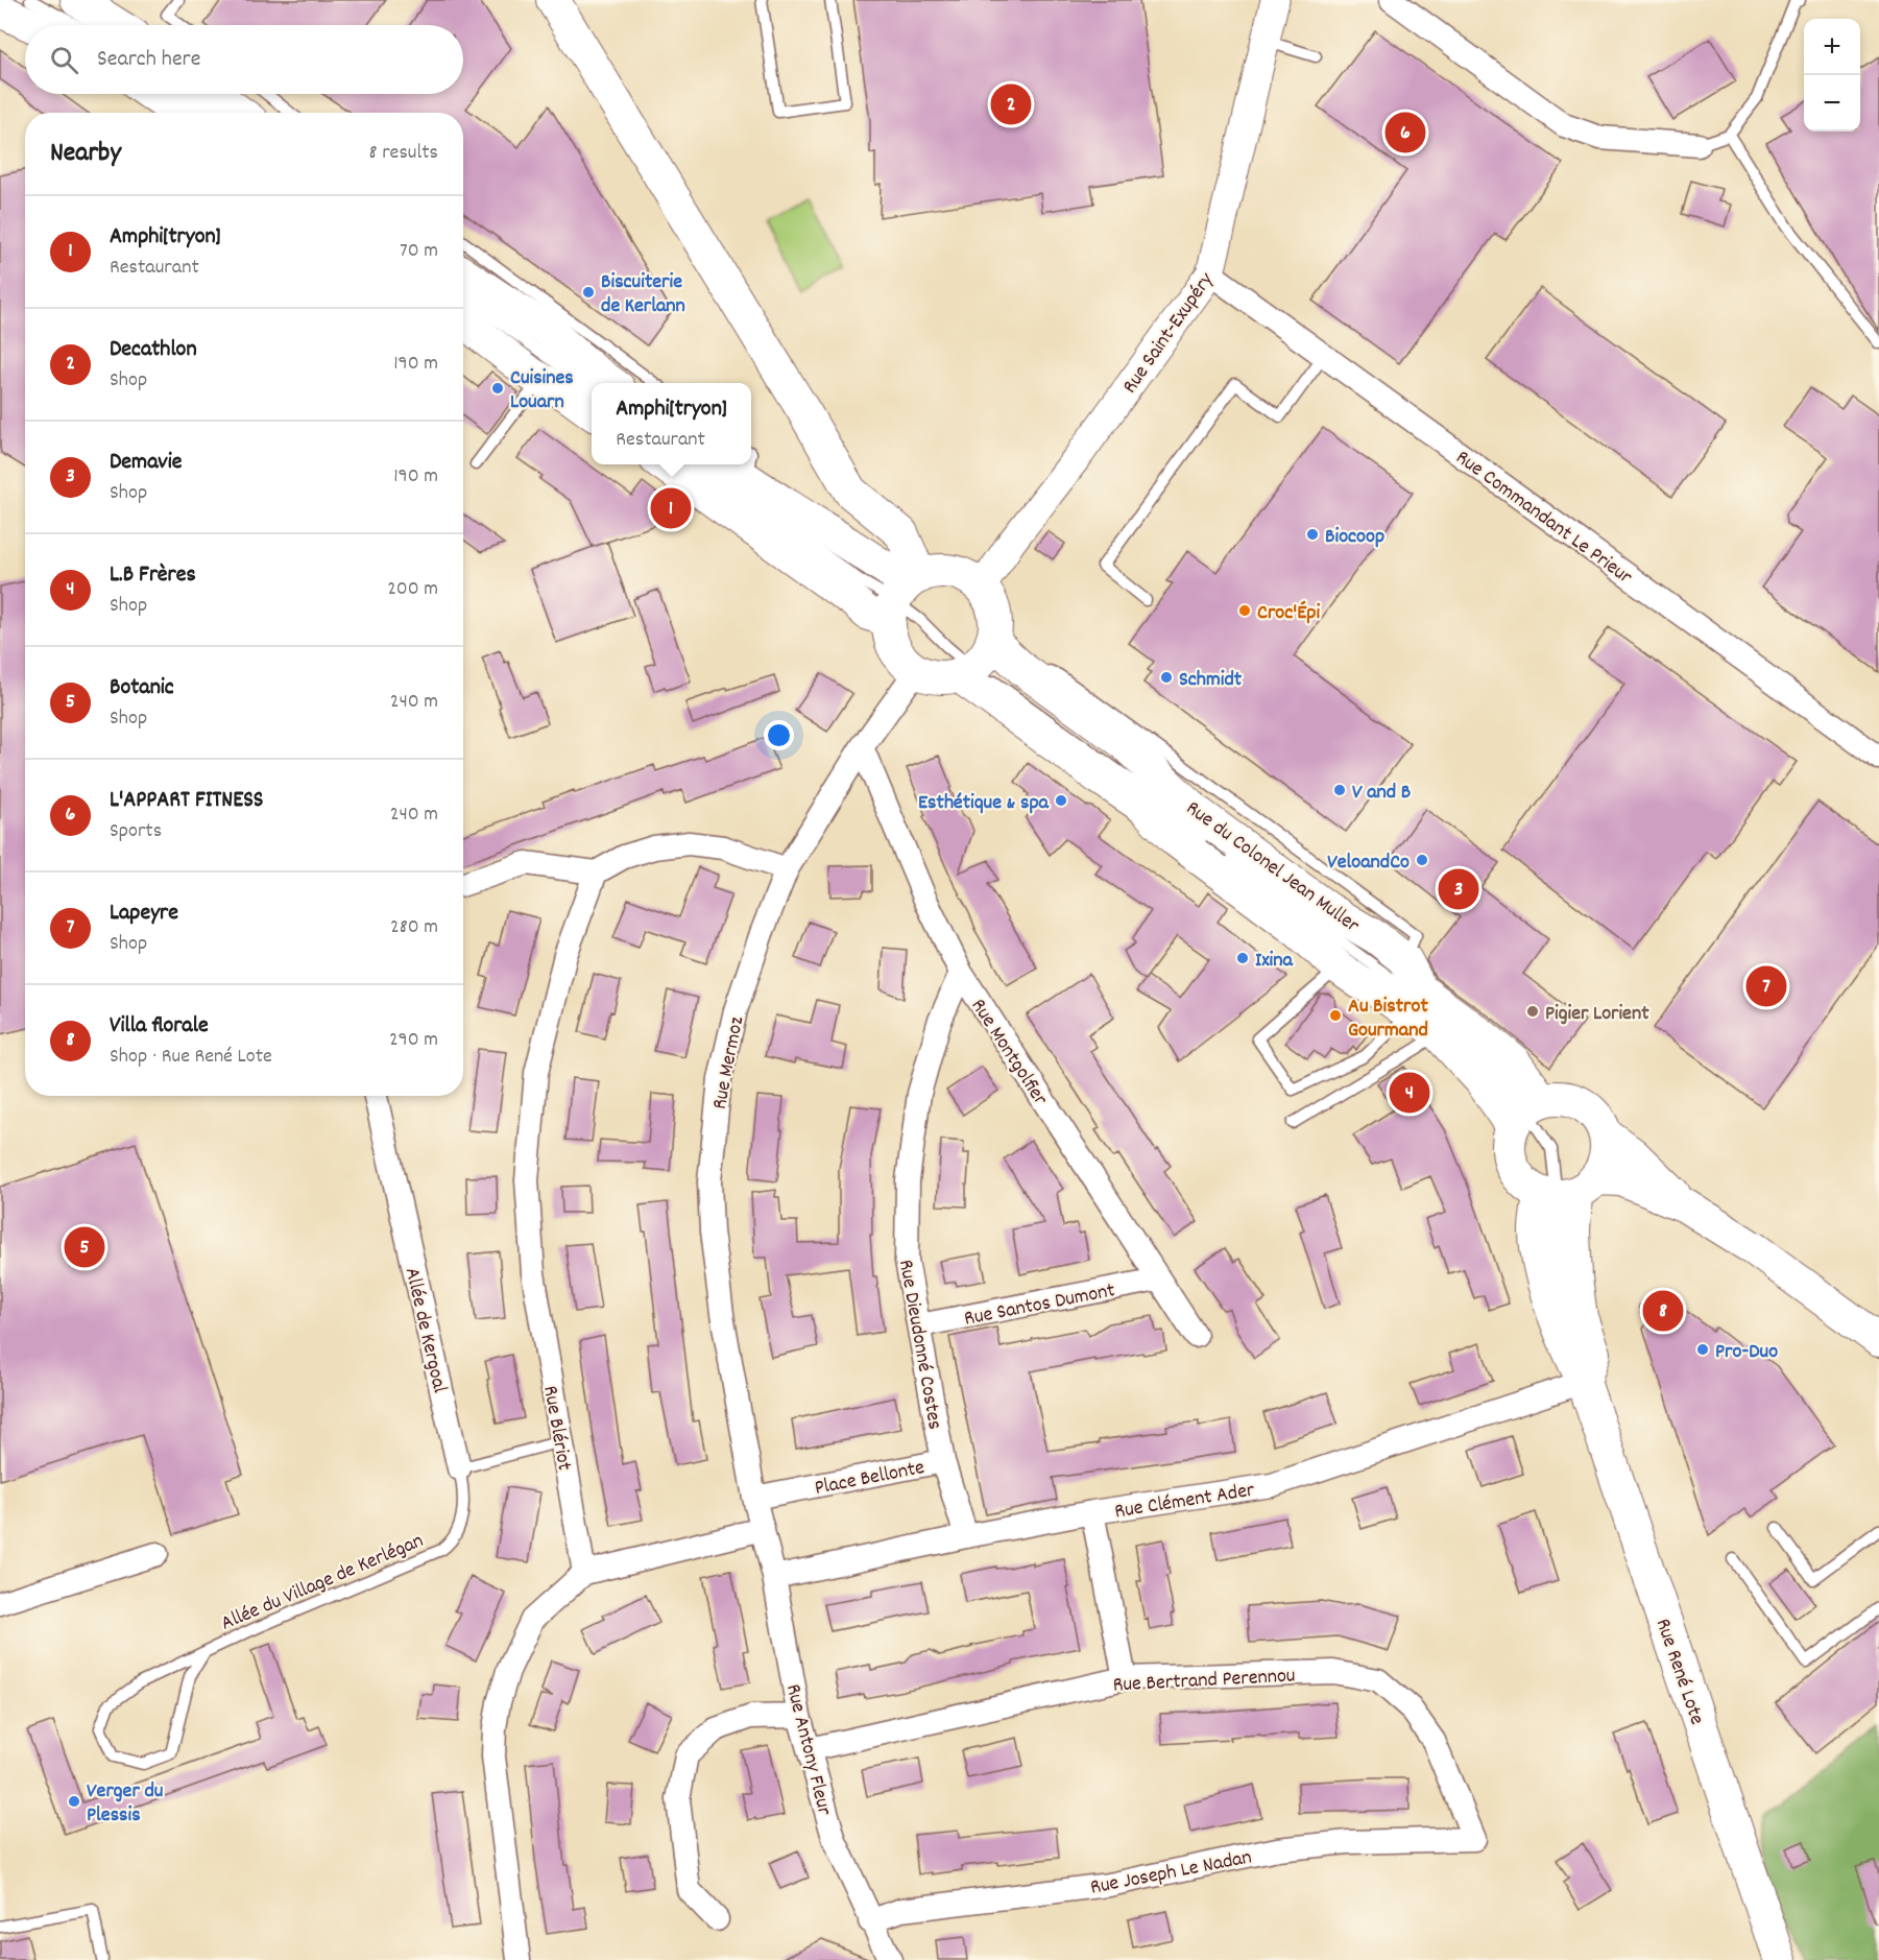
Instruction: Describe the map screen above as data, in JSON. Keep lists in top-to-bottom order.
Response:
{
  "streets": {
    "main road": ["Rue du Colonel Jean Muller", "Rue René Lote"],
    "street": [
      "Rue Saint-Exupéry",
      "Rue Commandant Le Prieur",
      "Rue Montgolfier",
      "Rue Mermoz",
      "Rue Santos Dumont",
      "Allée de Kergoal",
      "Rue Dieudonné Costes",
      "Rue Blériot",
      "Place Bellonte",
      "Rue Clément Ader",
      "Rue Bertrand Perennou",
      "Rue Antony Fleur",
      "Rue Joseph Le Nadan"
    ],
    "lane": ["Allée du Village de Kerlégan"]
  },
  "crossings": [
    ["Rue Saint-Exupéry", "Rue Commandant Le Prieur"],
    ["Rue Saint-Exupéry", "Rue du Colonel Jean Muller"],
    ["Rue Montgolfier", "Rue Mermoz"],
    ["Rue Montgolfier", "Rue Santos Dumont"],
    ["Rue Montgolfier", "Rue Dieudonné Costes"],
    ["Rue Mermoz", "Place Bellonte"],
    ["Rue Mermoz", "Rue Antony Fleur"],
    ["Rue Santos Dumont", "Rue Dieudonné Costes"],
    ["Allée de Kergoal", "Allée du Village de Kerlégan"],
    ["Rue Dieudonné Costes", "Place Bellonte"],
    ["Place Bellonte", "Rue Clément Ader"],
    ["Place Bellonte", "Rue Antony Fleur"],
    ["Rue Clément Ader", "Rue René Lote"],
    ["Rue Clément Ader", "Rue Antony Fleur"],
    ["Rue Bertrand Perennou", "Rue Antony Fleur"],
    ["Rue Bertrand Perennou", "Rue Joseph Le Nadan"],
    ["Rue Antony Fleur", "Rue Joseph Le Nadan"]
  ],
  "places": [
    "Biscuiterie de Kerlann",
    "Cuisines Louarn",
    "Biocoop",
    "Croc'Épi",
    "Schmidt",
    "V and B",
    "Esthétique & spa",
    "VeloandCo",
    "Ixina",
    "Pigier Lorient",
    "Au Bistrot Gourmand",
    "Pro-Duo",
    "Verger du Plessis"
  ],
  "page": {
    "map_buttons": ["+", "−"],
    "search": "Search here",
    "pins": [
      "2",
      "6",
      "1",
      "3",
      "7",
      "4",
      "5",
      "8"
    ],
    "heading": ["Nearby", "8 results"],
    "list": [
      {
        "mark": "1",
        "name": "Amphi[tryon]",
        "note": "Restaurant",
        "value": "70 m"
      },
      {
        "mark": "2",
        "name": "Decathlon",
        "note": "Shop",
        "value": "190 m"
      },
      {
        "mark": "3",
        "name": "Demavie",
        "note": "Shop",
        "value": "190 m"
      },
      {
        "mark": "4",
        "name": "L.B Frères",
        "note": "Shop",
        "value": "200 m"
      },
      {
        "mark": "5",
        "name": "Botanic",
        "note": "Shop",
        "value": "240 m"
      },
      {
        "mark": "6",
        "name": "L'APPART FITNESS",
        "note": "Sports",
        "value": "240 m"
      },
      {
        "mark": "7",
        "name": "Lapeyre",
        "note": "Shop",
        "value": "280 m"
      },
      {
        "mark": "8",
        "name": "Villa florale",
        "note": "Shop · Rue René Lote",
        "value": "290 m"
      }
    ],
    "popup": ["Amphi[tryon]", "Restaurant"]
  }
}
